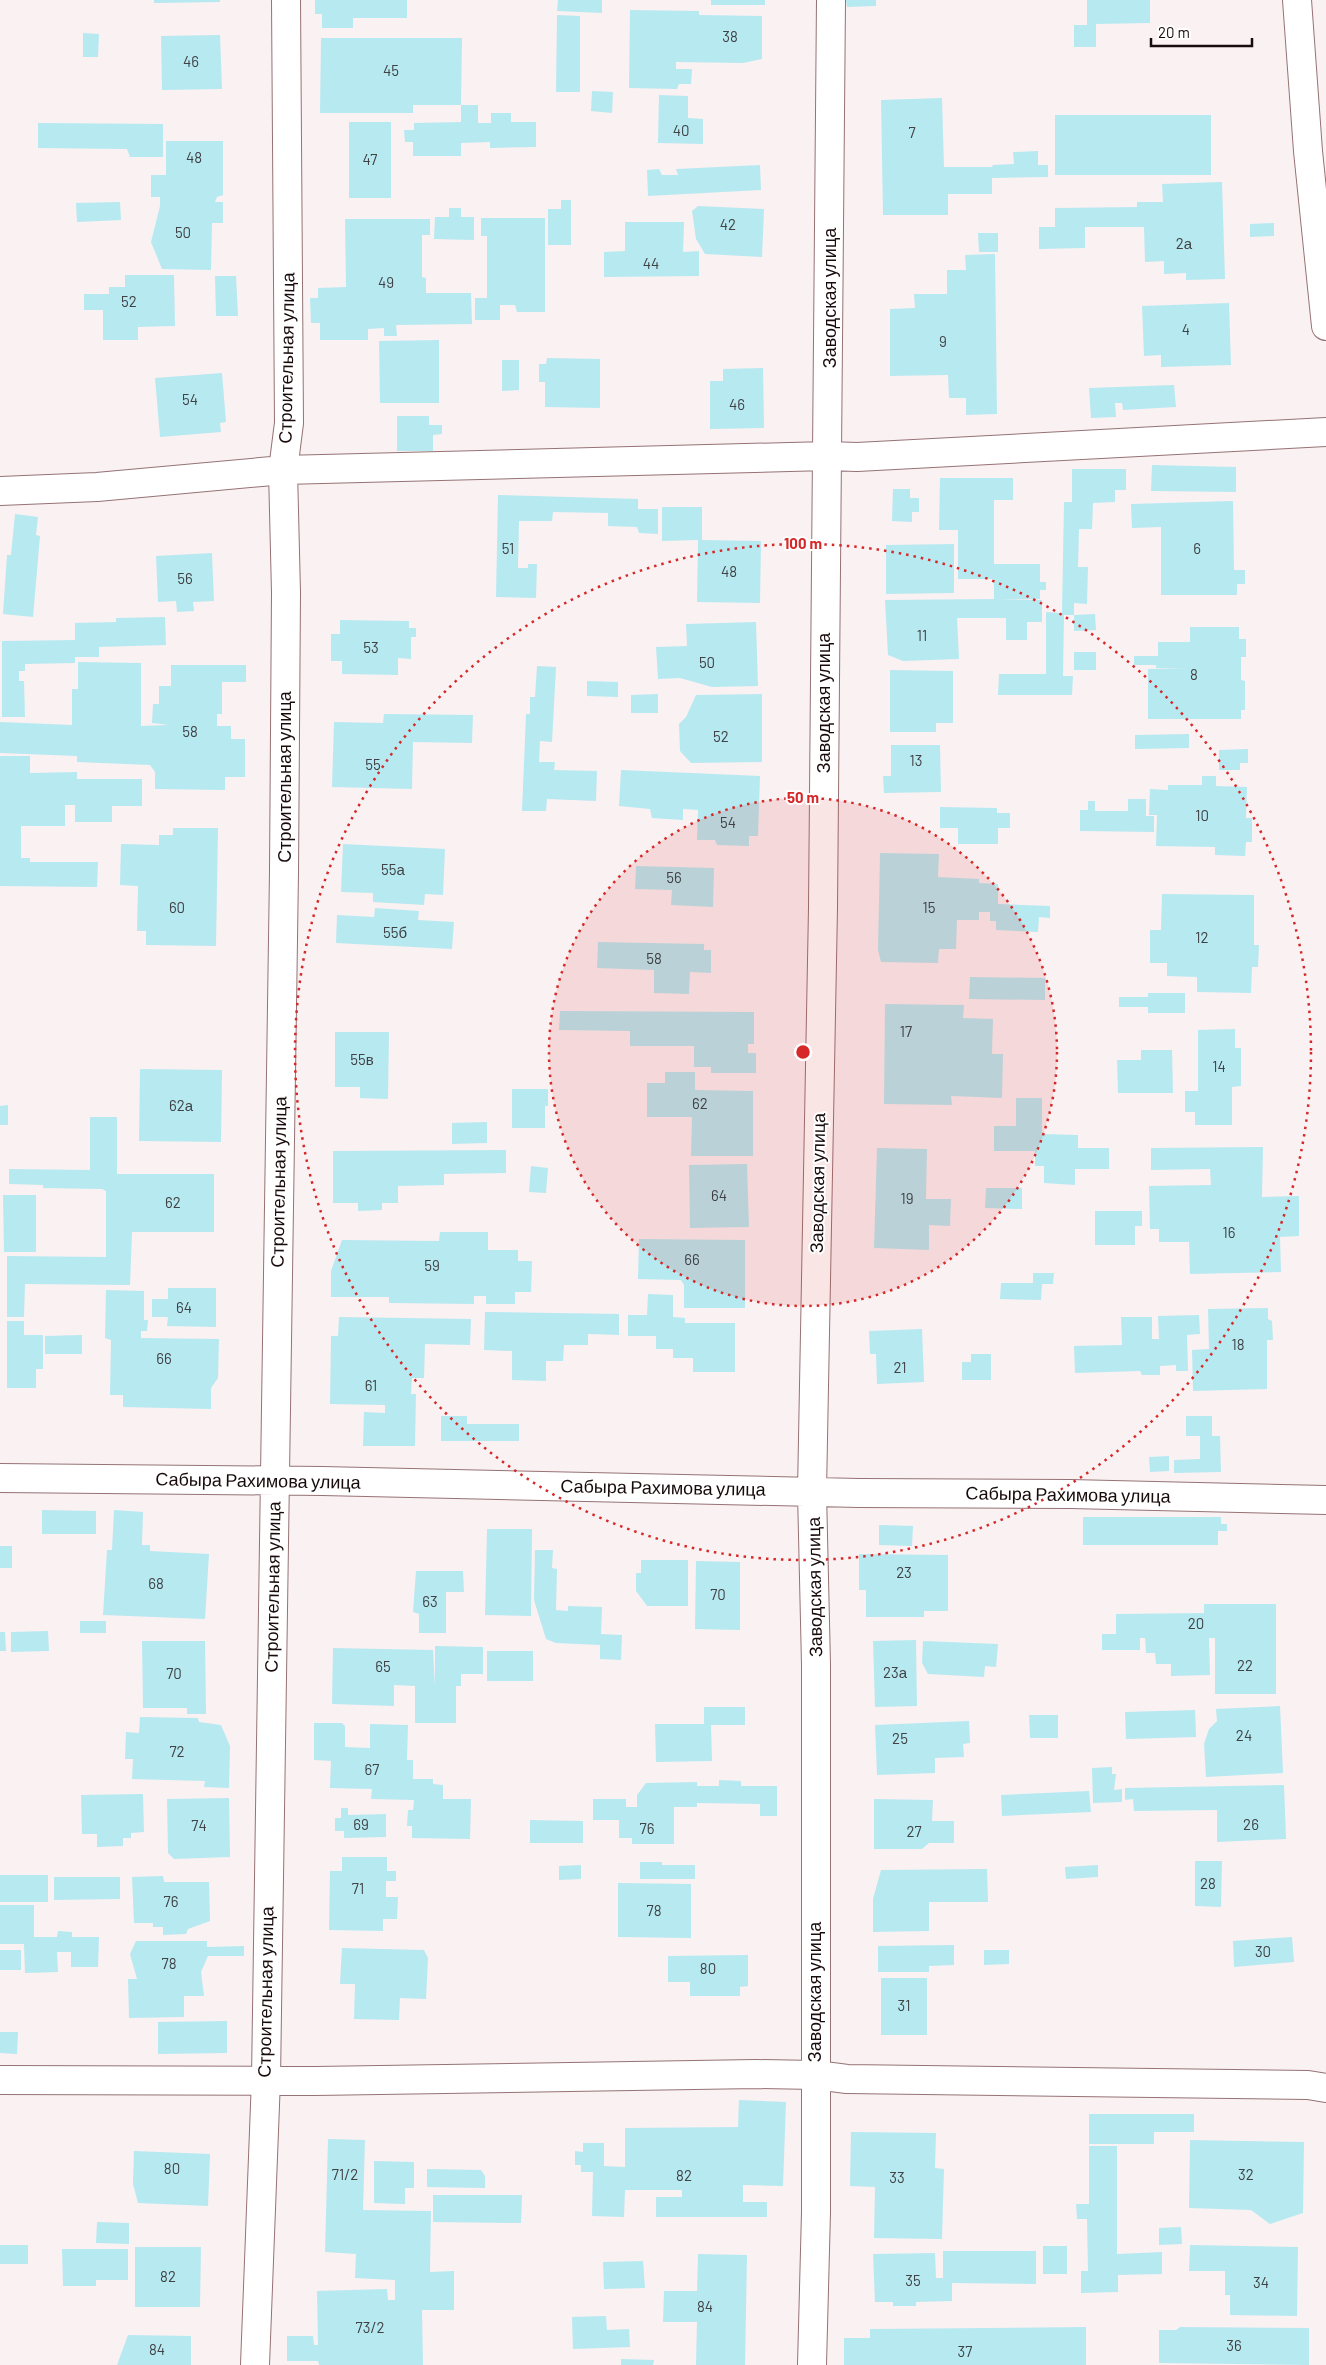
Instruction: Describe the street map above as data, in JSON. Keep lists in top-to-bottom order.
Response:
{
  "streets": {
    "street": ["Заводская улица", "Строительная улица", "Сабыра Рахимова улица"]
  },
  "crossings": [
    ["Заводская улица", "Сабыра Рахимова улица"],
    ["Строительная улица", "Сабыра Рахимова улица"]
  ],
  "house_numbers": [
    "38",
    "46",
    "45",
    "40",
    "7",
    "48",
    "47",
    "42",
    "50",
    "2а",
    "44",
    "49",
    "52",
    "4",
    "9",
    "54",
    "46",
    "51",
    "6",
    "48",
    "56",
    "11",
    "53",
    "50",
    "8",
    "58",
    "52",
    "13",
    "55",
    "10",
    "54",
    "55а",
    "56",
    "60",
    "15",
    "55б",
    "12",
    "58",
    "17",
    "55в",
    "14",
    "62",
    "62а",
    "64",
    "19",
    "62",
    "16",
    "66",
    "59",
    "64",
    "18",
    "66",
    "21",
    "61",
    "23",
    "68",
    "70",
    "63",
    "20",
    "22",
    "65",
    "23а",
    "70",
    "24",
    "25",
    "72",
    "67",
    "69",
    "26",
    "74",
    "76",
    "27",
    "28",
    "71",
    "76",
    "78",
    "30",
    "78",
    "80",
    "31",
    "80",
    "71/2",
    "32",
    "82",
    "33",
    "82",
    "35",
    "34",
    "84",
    "73/2",
    "36",
    "84",
    "37"
  ],
  "scale_bar": "20 m",
  "rings": ["100 m", "50 m"]
}
